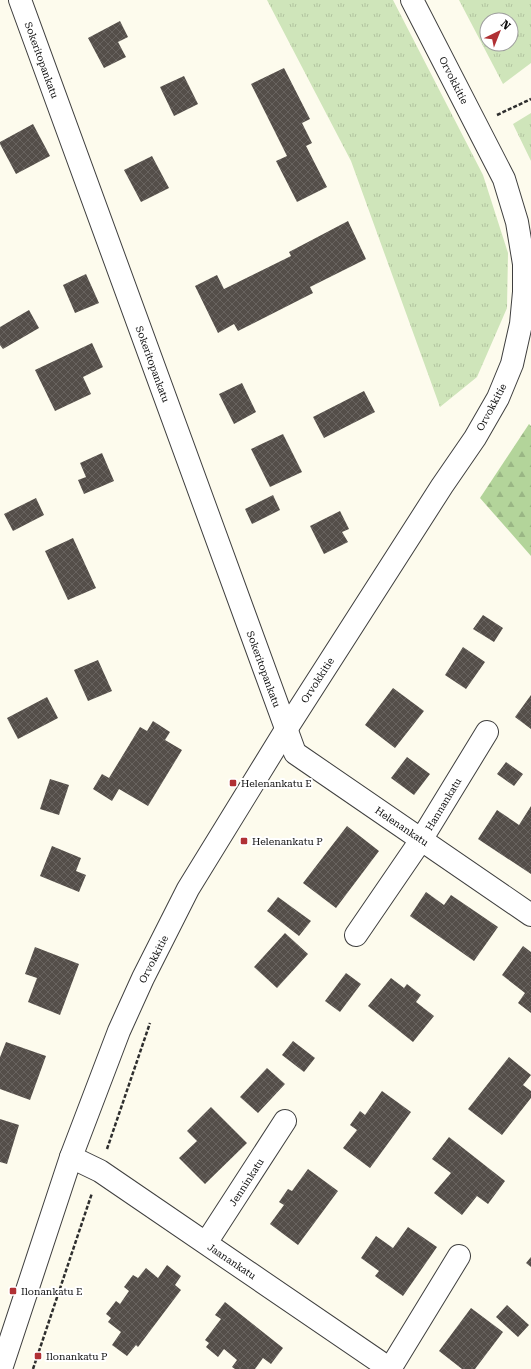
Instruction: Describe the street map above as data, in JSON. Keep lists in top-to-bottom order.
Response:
{
  "streets": {
    "street": [
      "Sokeritopankatu",
      "Orvokkitie",
      "Hannankatu",
      "Helenankatu",
      "Jenninkatu",
      "Jaanankatu"
    ]
  },
  "crossings": [
    ["Sokeritopankatu", "Orvokkitie"],
    ["Sokeritopankatu", "Helenankatu"],
    ["Orvokkitie", "Helenankatu"],
    ["Orvokkitie", "Jaanankatu"],
    ["Hannankatu", "Helenankatu"],
    ["Jenninkatu", "Jaanankatu"]
  ],
  "places": {
    "transit": [
      "Helenankatu E",
      "Helenankatu P",
      "Ilonankatu E",
      "Ilonankatu P"
    ]
  },
  "north": "top right"
}
